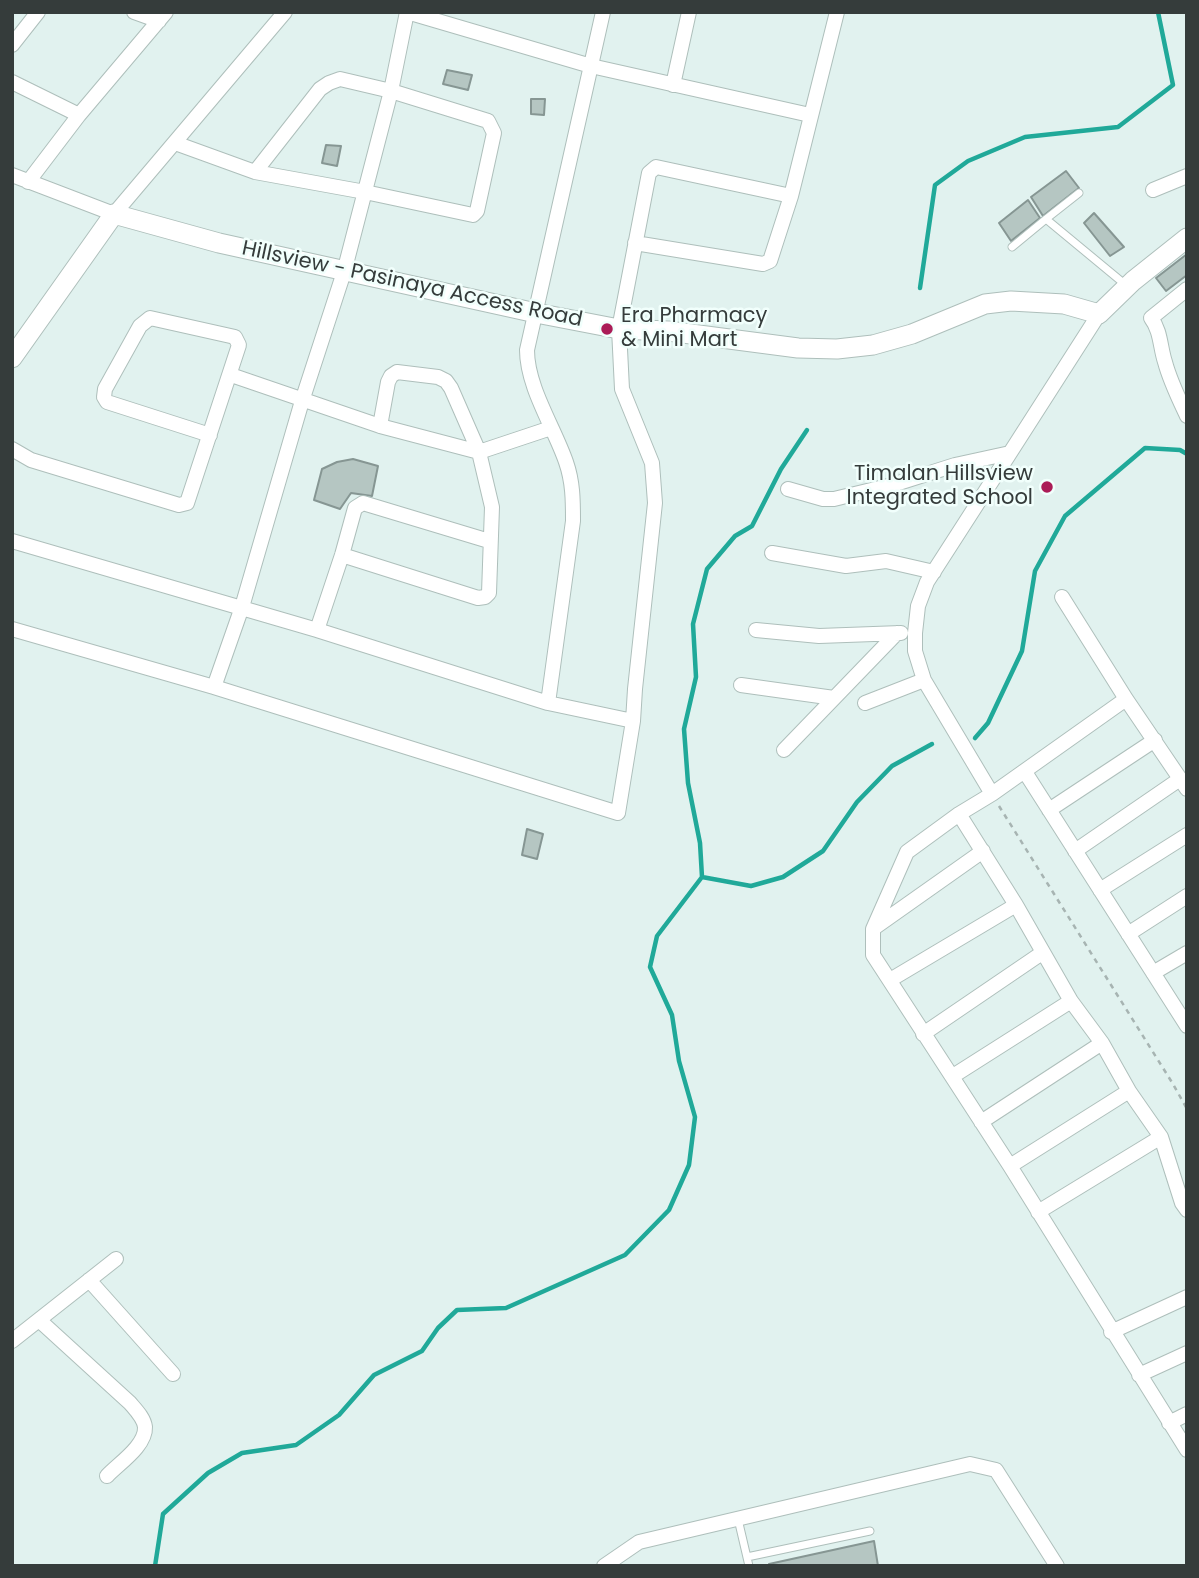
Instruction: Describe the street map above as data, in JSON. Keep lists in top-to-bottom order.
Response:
{
  "streets": {
    "street": ["Hillsview - Pasinaya Access Road"]
  },
  "places": ["Era Pharmacy & Mini Mart", "Timalan Hillsview Integrated School"]
}
